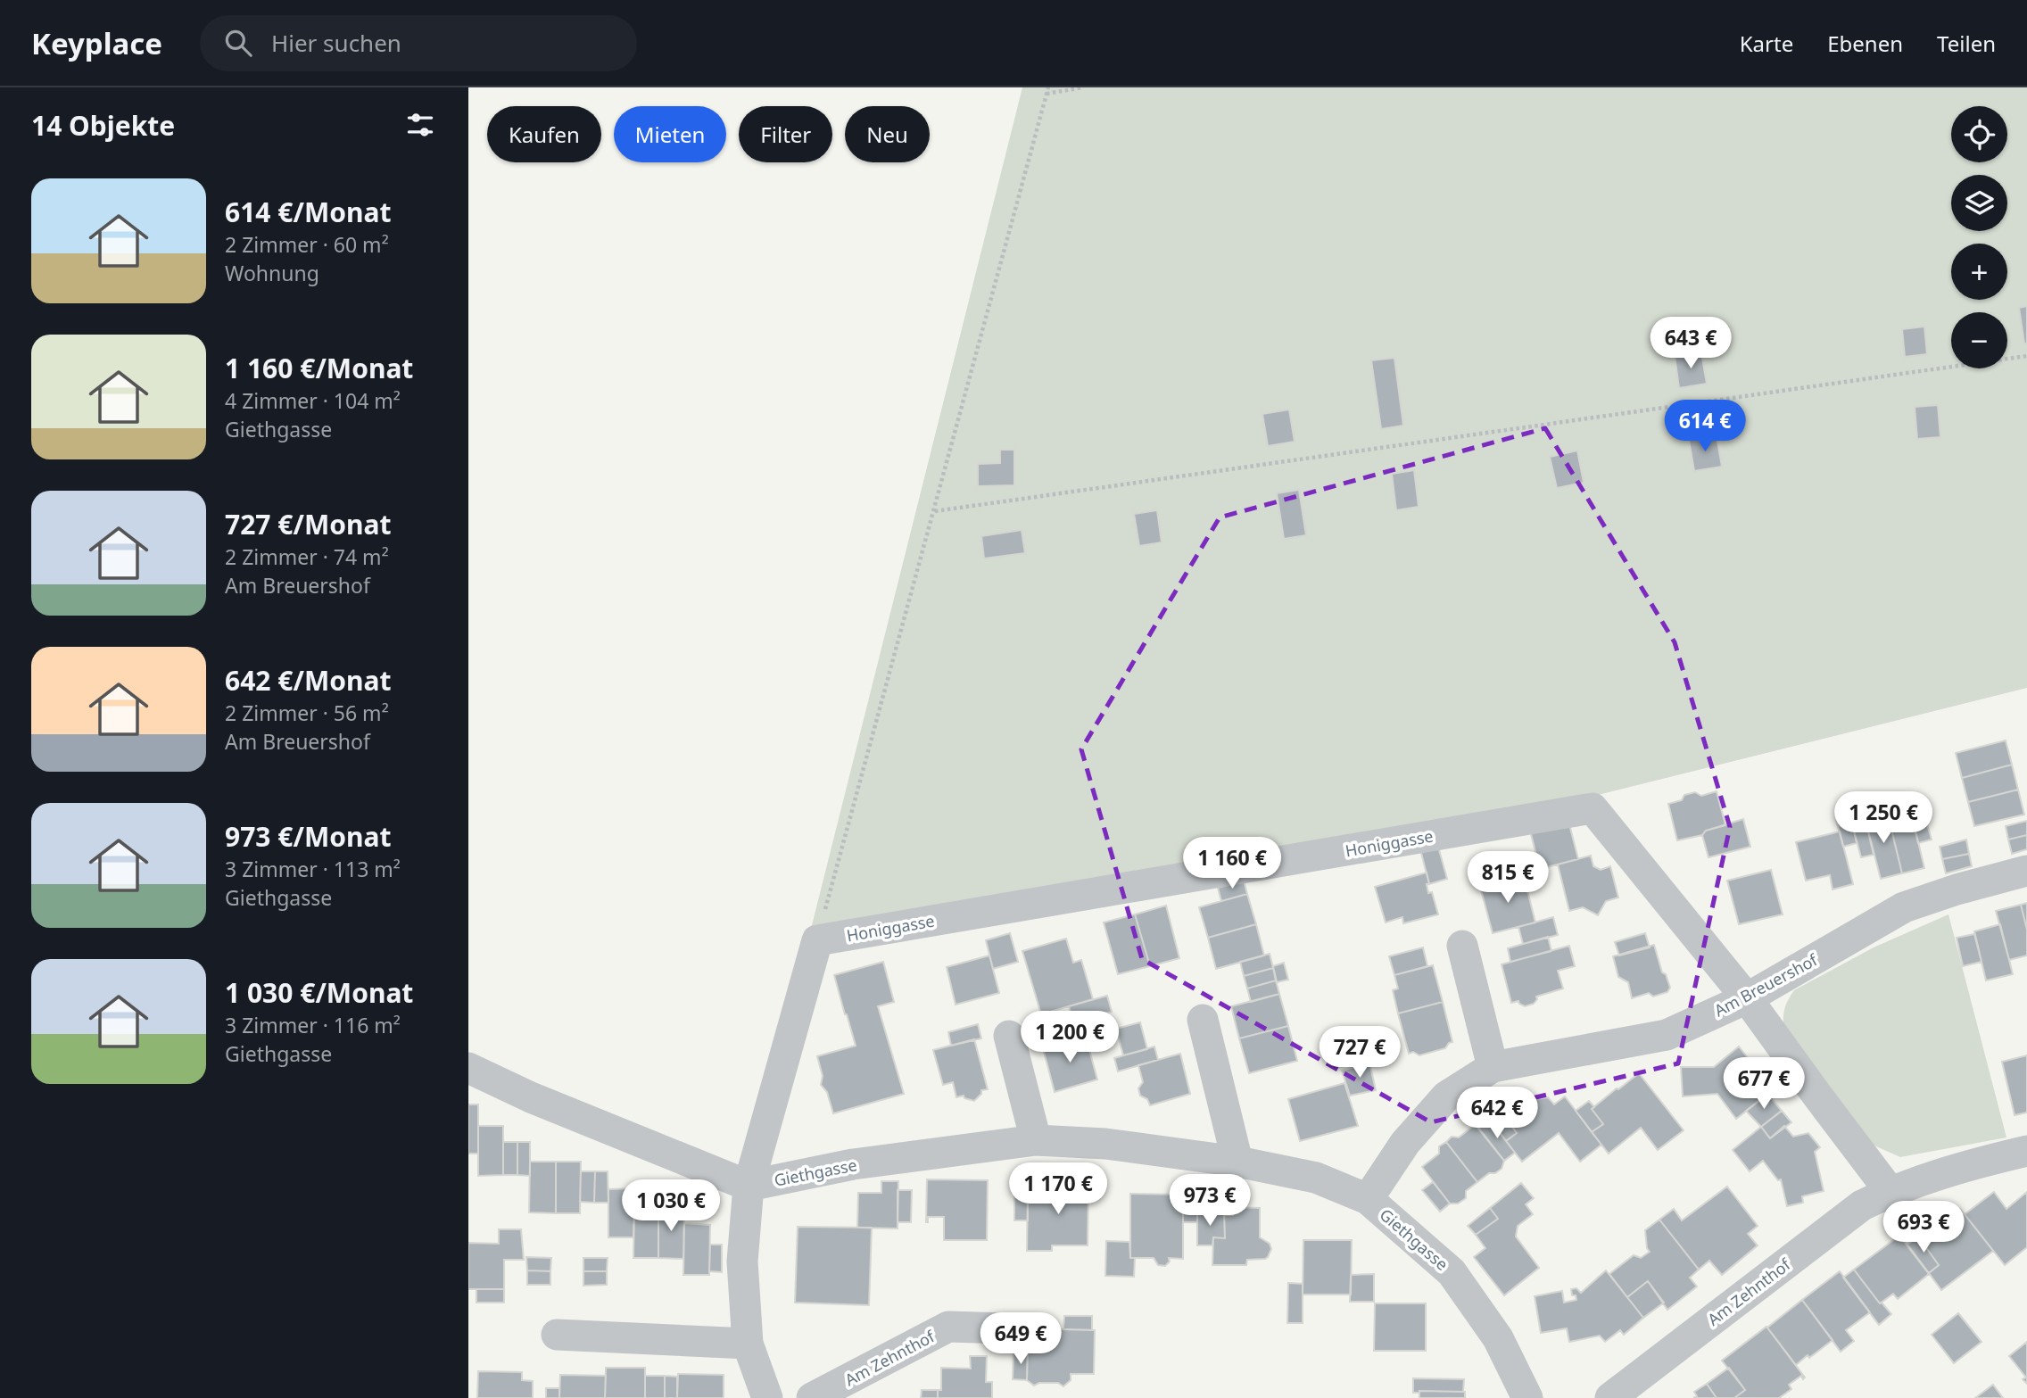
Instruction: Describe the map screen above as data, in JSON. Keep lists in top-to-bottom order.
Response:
{
  "streets": {
    "street": [
      "Honiggasse",
      "Am Breuershof",
      "Giethgasse",
      "Am Zehnthof"
    ]
  },
  "crossings": [
    ["Honiggasse", "Am Breuershof"],
    ["Honiggasse", "Am Zehnthof"],
    ["Am Breuershof", "Giethgasse"]
  ],
  "page": {
    "header": "Keyplace",
    "search": "Hier suchen",
    "nav": ["Karte", "Ebenen", "Teilen"],
    "heading": "14 Objekte",
    "map_buttons": ["+", "−"],
    "chip": [
      "Kaufen",
      "Mieten",
      "Filter",
      "Neu"
    ],
    "list": [
      {
        "name": "614 €/Monat",
        "note": "2 Zimmer · 60 m² · Wohnung"
      },
      {
        "name": "1 160 €/Monat",
        "note": "4 Zimmer · 104 m² · Giethgasse"
      },
      {
        "name": "727 €/Monat",
        "note": "2 Zimmer · 74 m² · Am Breuershof"
      },
      {
        "name": "642 €/Monat",
        "note": "2 Zimmer · 56 m² · Am Breuershof"
      },
      {
        "name": "973 €/Monat",
        "note": "3 Zimmer · 113 m² · Giethgasse"
      },
      {
        "name": "1 030 €/Monat",
        "note": "3 Zimmer · 116 m² · Giethgasse"
      }
    ],
    "price": [
      "643 €",
      "614 €",
      "1 250 €",
      "1 160 €",
      "815 €",
      "1 200 €",
      "727 €",
      "677 €",
      "642 €",
      "1 170 €",
      "973 €",
      "1 030 €",
      "693 €",
      "649 €"
    ]
  }
}
